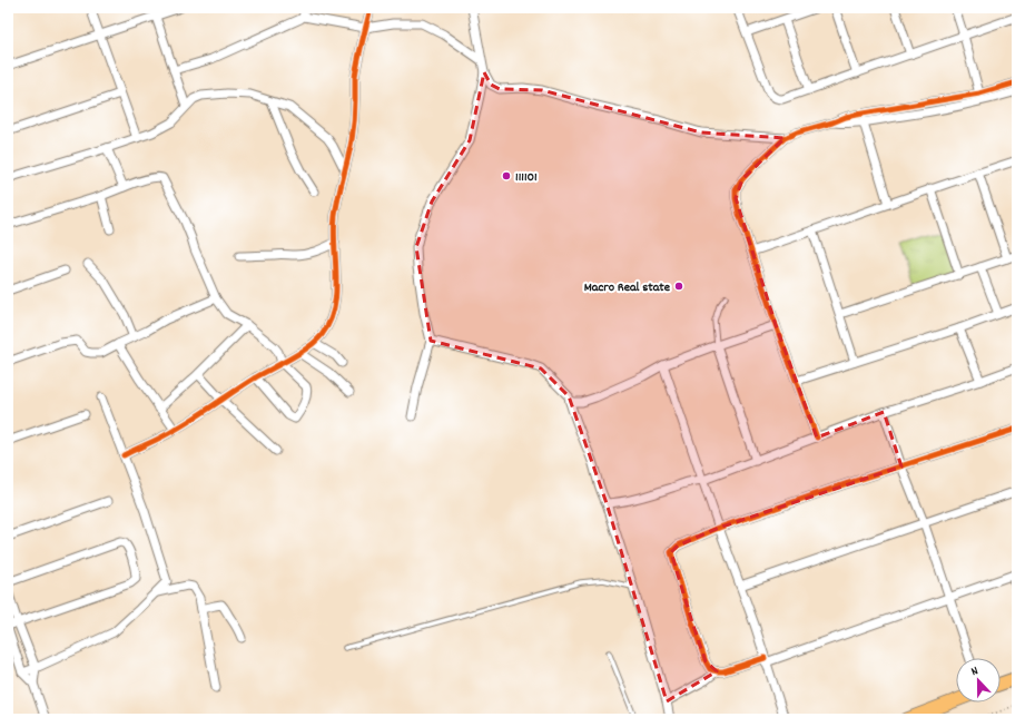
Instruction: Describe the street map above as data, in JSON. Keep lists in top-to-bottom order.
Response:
{
  "places": ["111101", "Macro Real state"],
  "north": "top"
}
